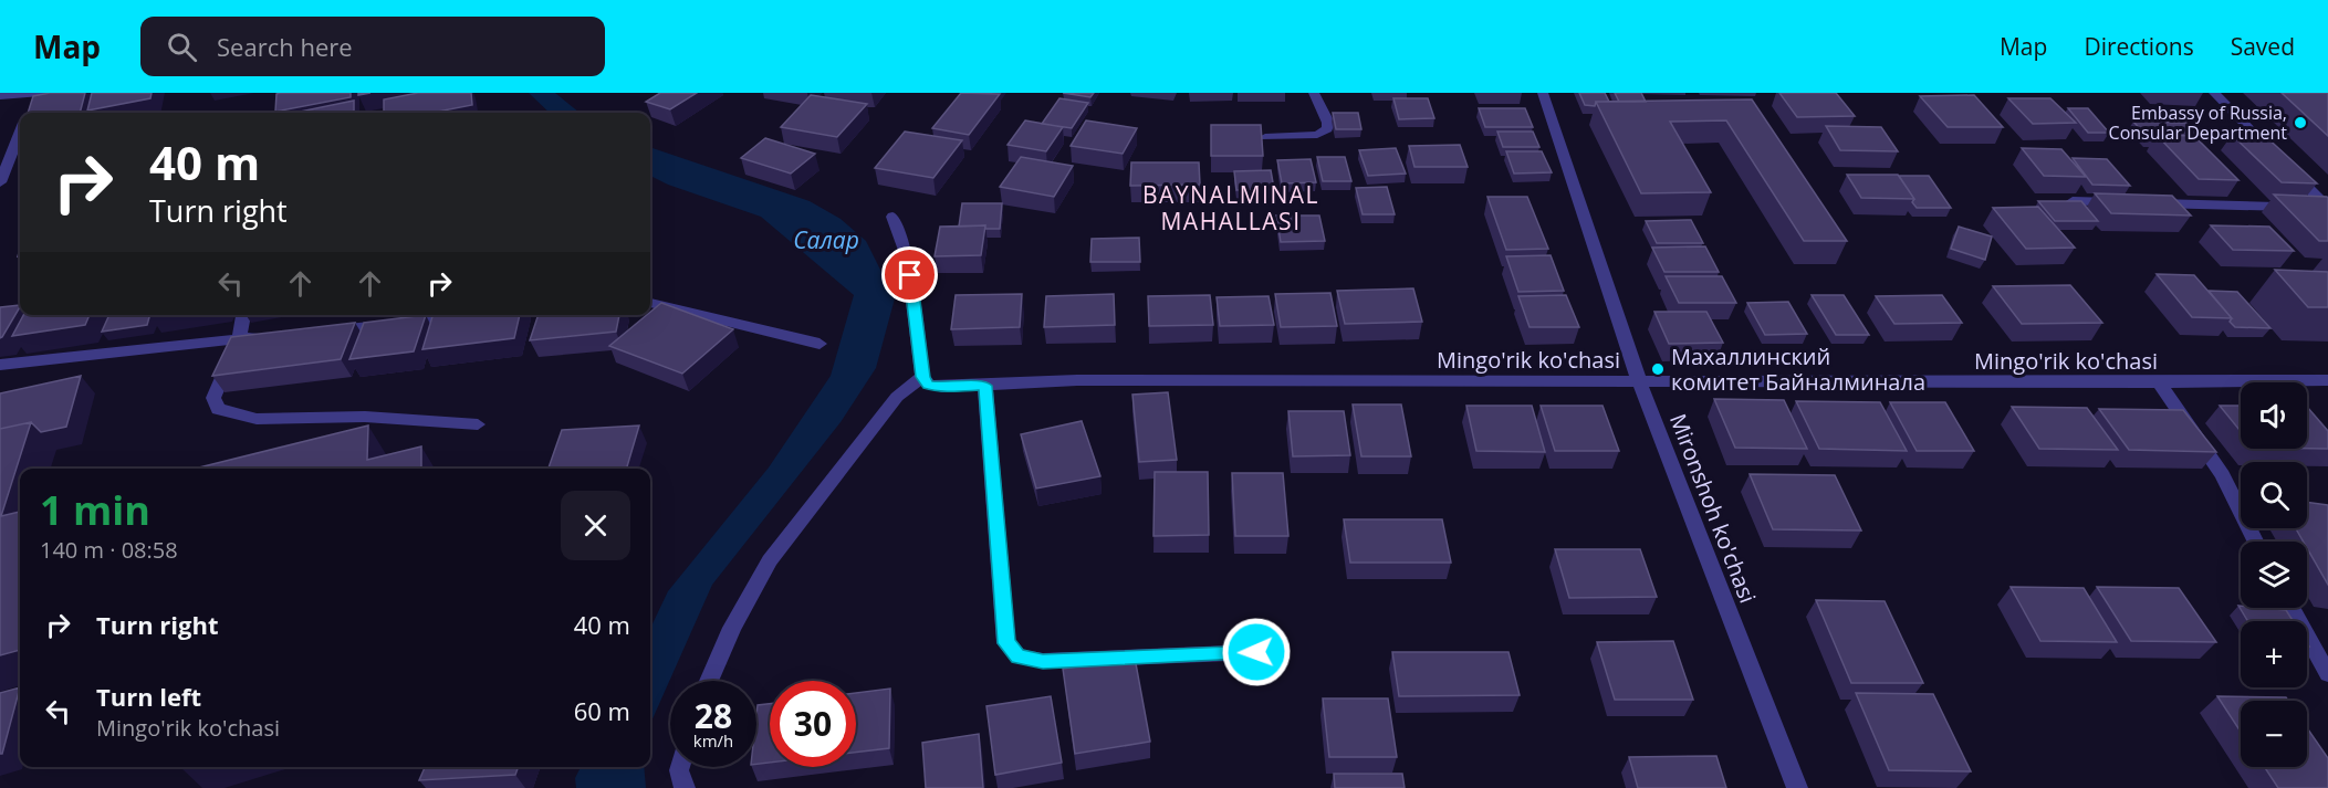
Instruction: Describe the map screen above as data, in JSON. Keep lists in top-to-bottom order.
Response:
{
  "streets": {
    "street": ["Mingo'rik ko'chasi", "Mironshoh ko'chasi"]
  },
  "crossings": [
    ["Mingo'rik ko'chasi", "Mironshoh ko'chasi"]
  ],
  "districts": ["BAYNALMINAL MAHALLASI"],
  "water": ["Салар"],
  "places": ["Embassy of Russia, Consular Department", "Махаллинский комитет Байналминала"],
  "page": {
    "header": "Map",
    "search": "Search here",
    "nav": ["Map", "Directions", "Saved"],
    "turn": ["40 m", "Turn right"],
    "map_buttons": ["+", "−"],
    "heading": ["1 min", "140 m · 08:58"],
    "list": [
      {
        "name": "Turn right",
        "value": "40 m"
      },
      {
        "name": "Turn left",
        "note": "Mingo'rik ko'chasi",
        "value": "60 m"
      }
    ],
    "speed": "28 km/h",
    "limit": "30"
  }
}
